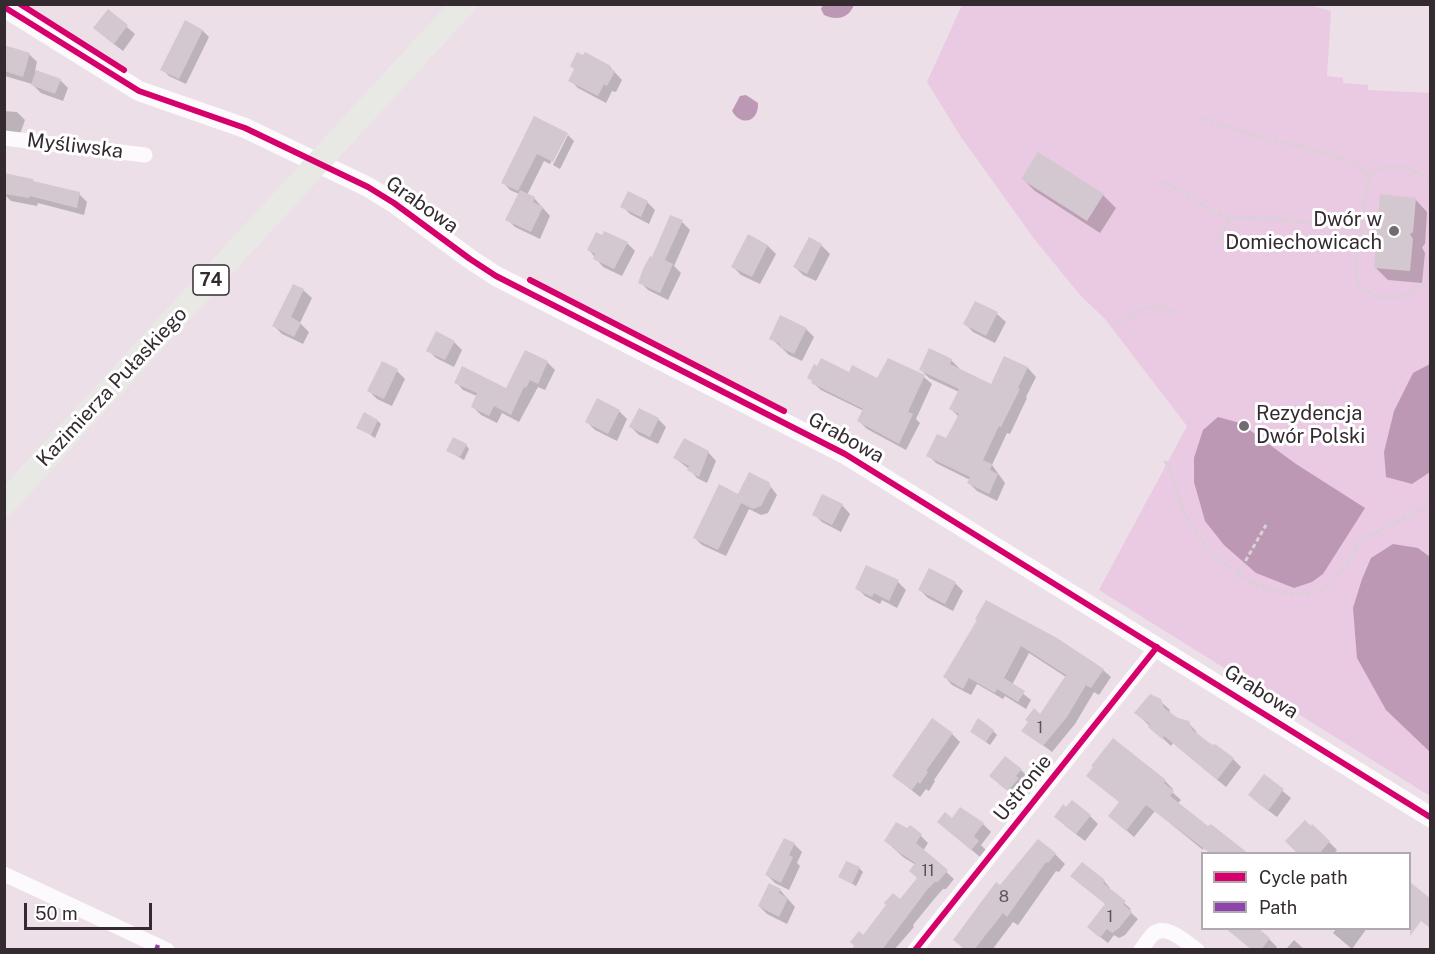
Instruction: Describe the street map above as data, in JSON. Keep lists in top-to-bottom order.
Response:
{
  "streets": {
    "main road": ["74", "Kazimierza Pułaskiego"],
    "street": ["Myśliwska", "Grabowa", "Ustronie"]
  },
  "crossings": [
    ["Grabowa", "Ustronie"]
  ],
  "places": ["Dwór w Domiechowicach", "Rezydencja Dwór Polski"],
  "house_numbers": [
    "1",
    "11",
    "8",
    "1"
  ],
  "legend": ["Cycle path", "Path"],
  "scale_bar": "50 m"
}
